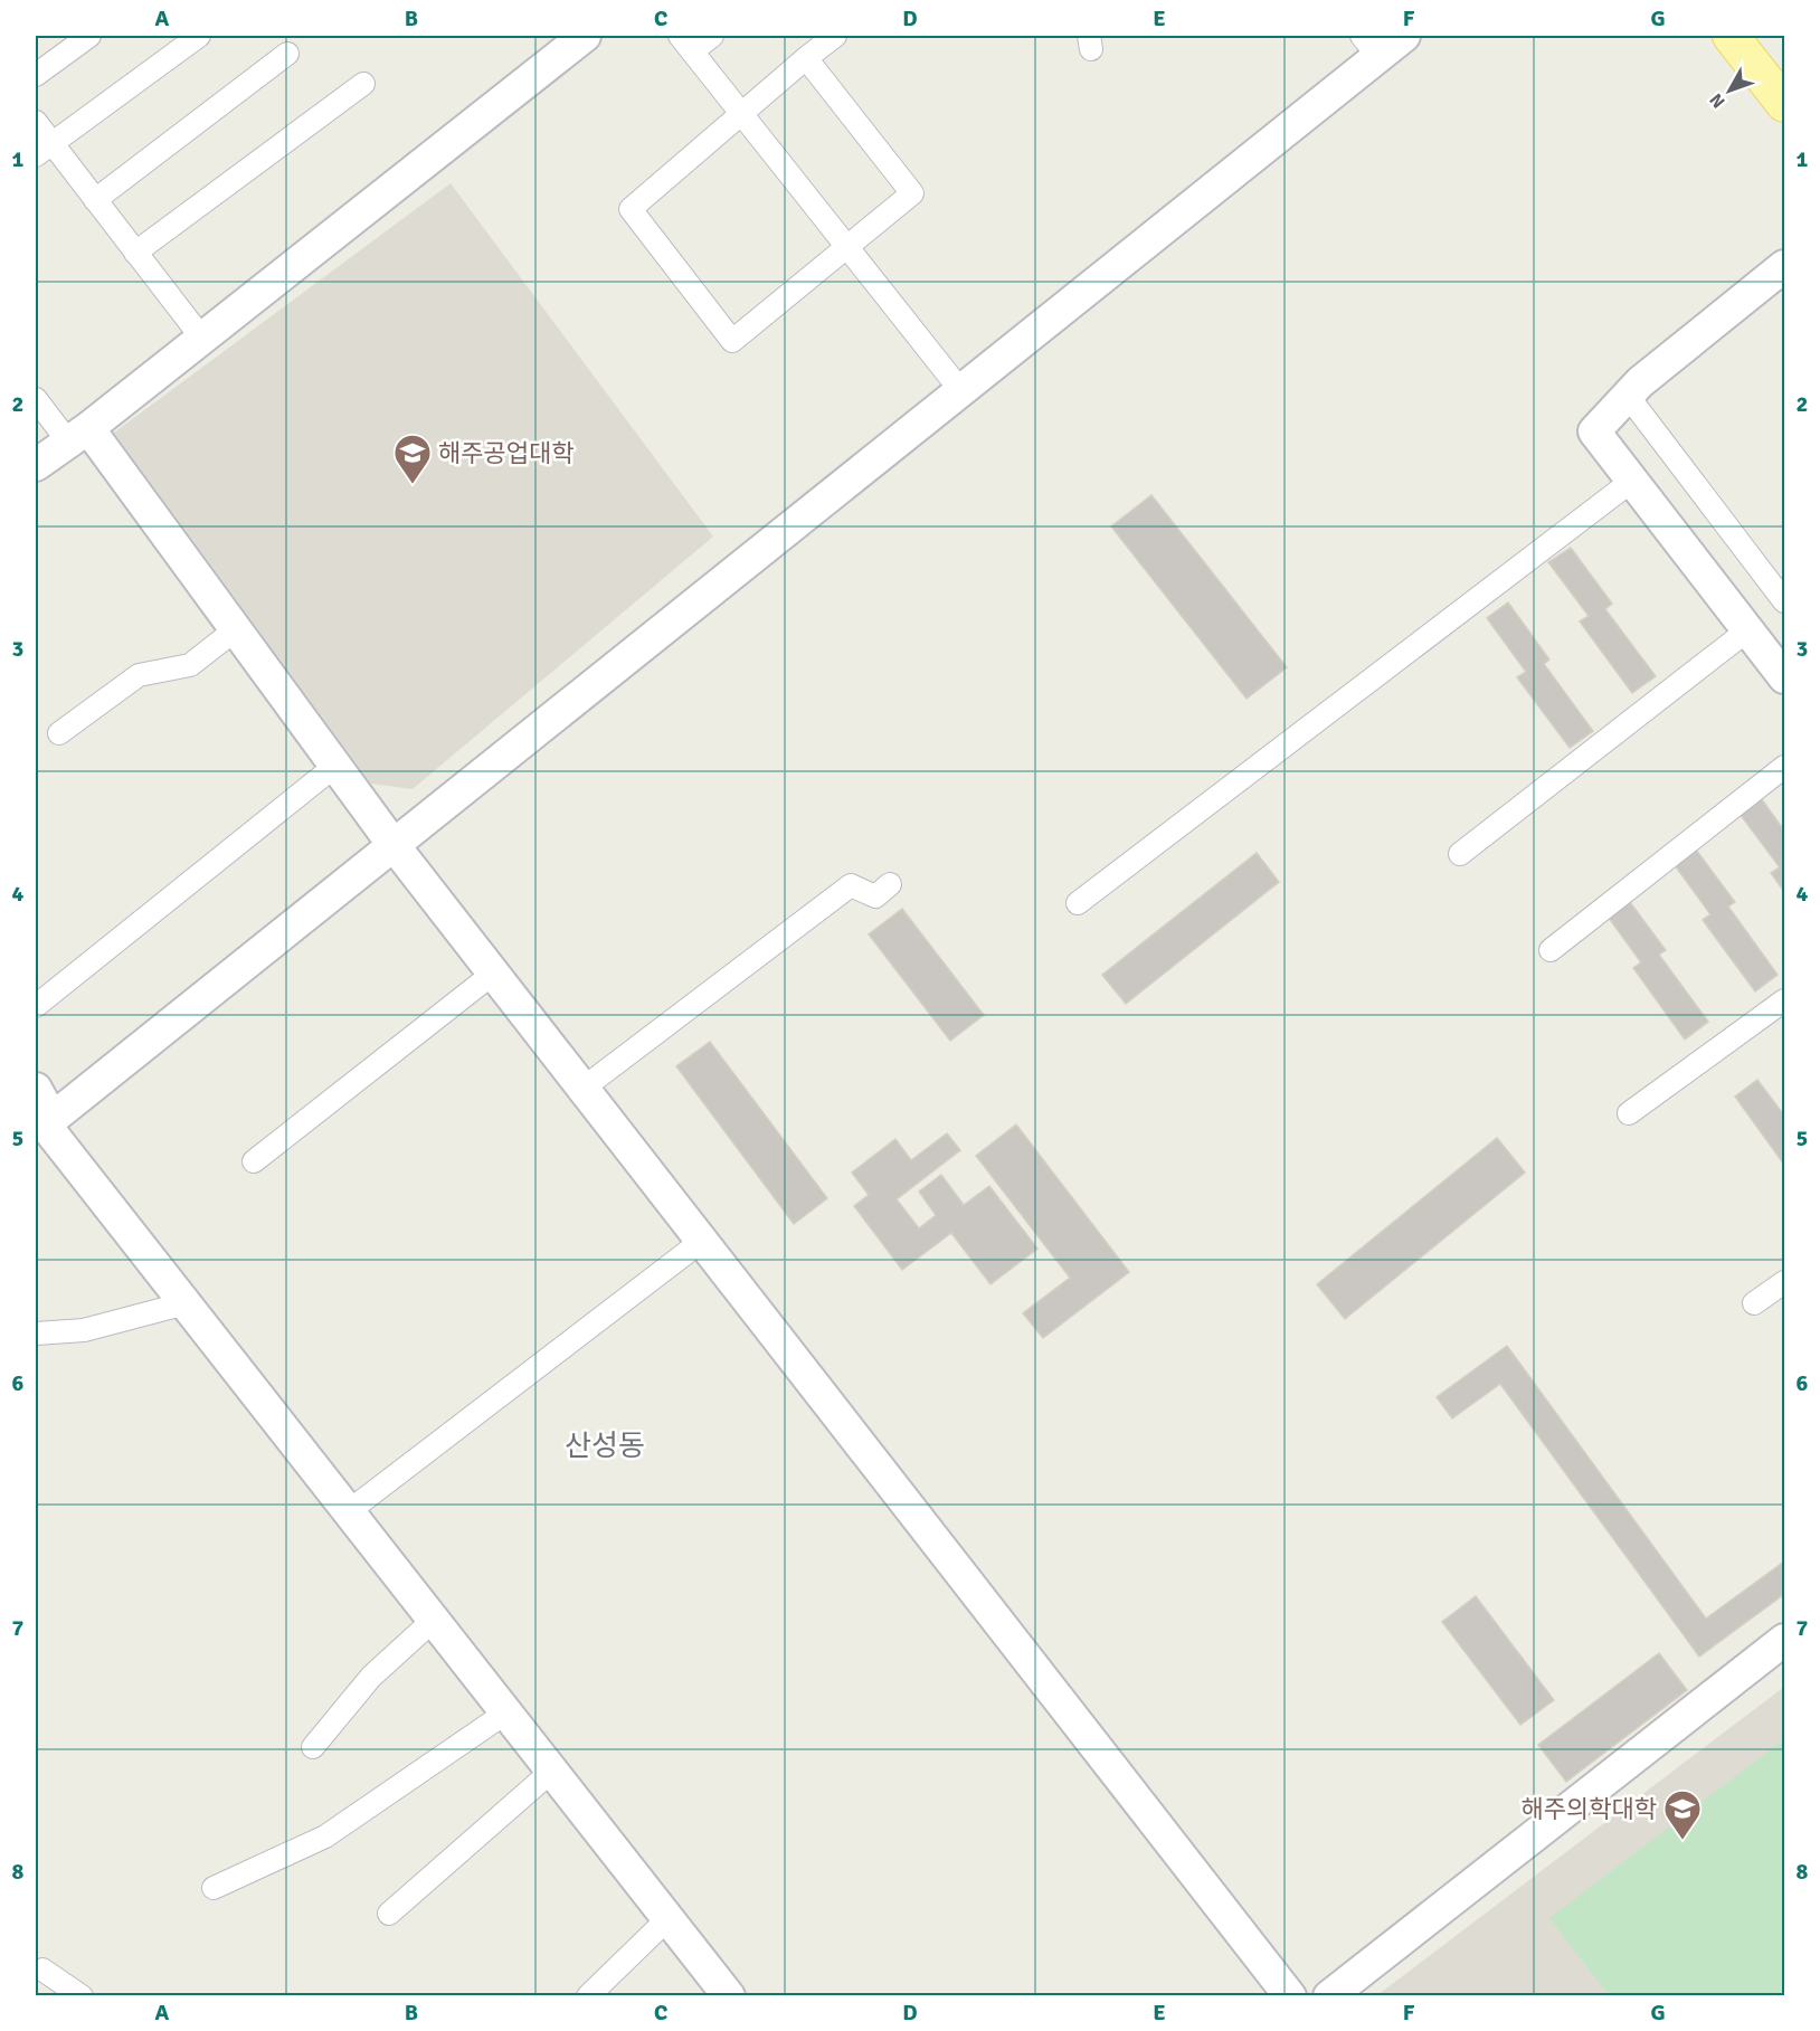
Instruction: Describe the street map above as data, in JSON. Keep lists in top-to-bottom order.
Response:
{
  "districts": ["산성동"],
  "places": {
    "school or university": ["해주공업대학", "해주의학대학"]
  },
  "north": "bottom left",
  "grid": {
    "columns": [
      "A",
      "B",
      "C",
      "D",
      "E",
      "F",
      "G"
    ],
    "rows": [
      "1",
      "2",
      "3",
      "4",
      "5",
      "6",
      "7",
      "8"
    ]
  }
}
